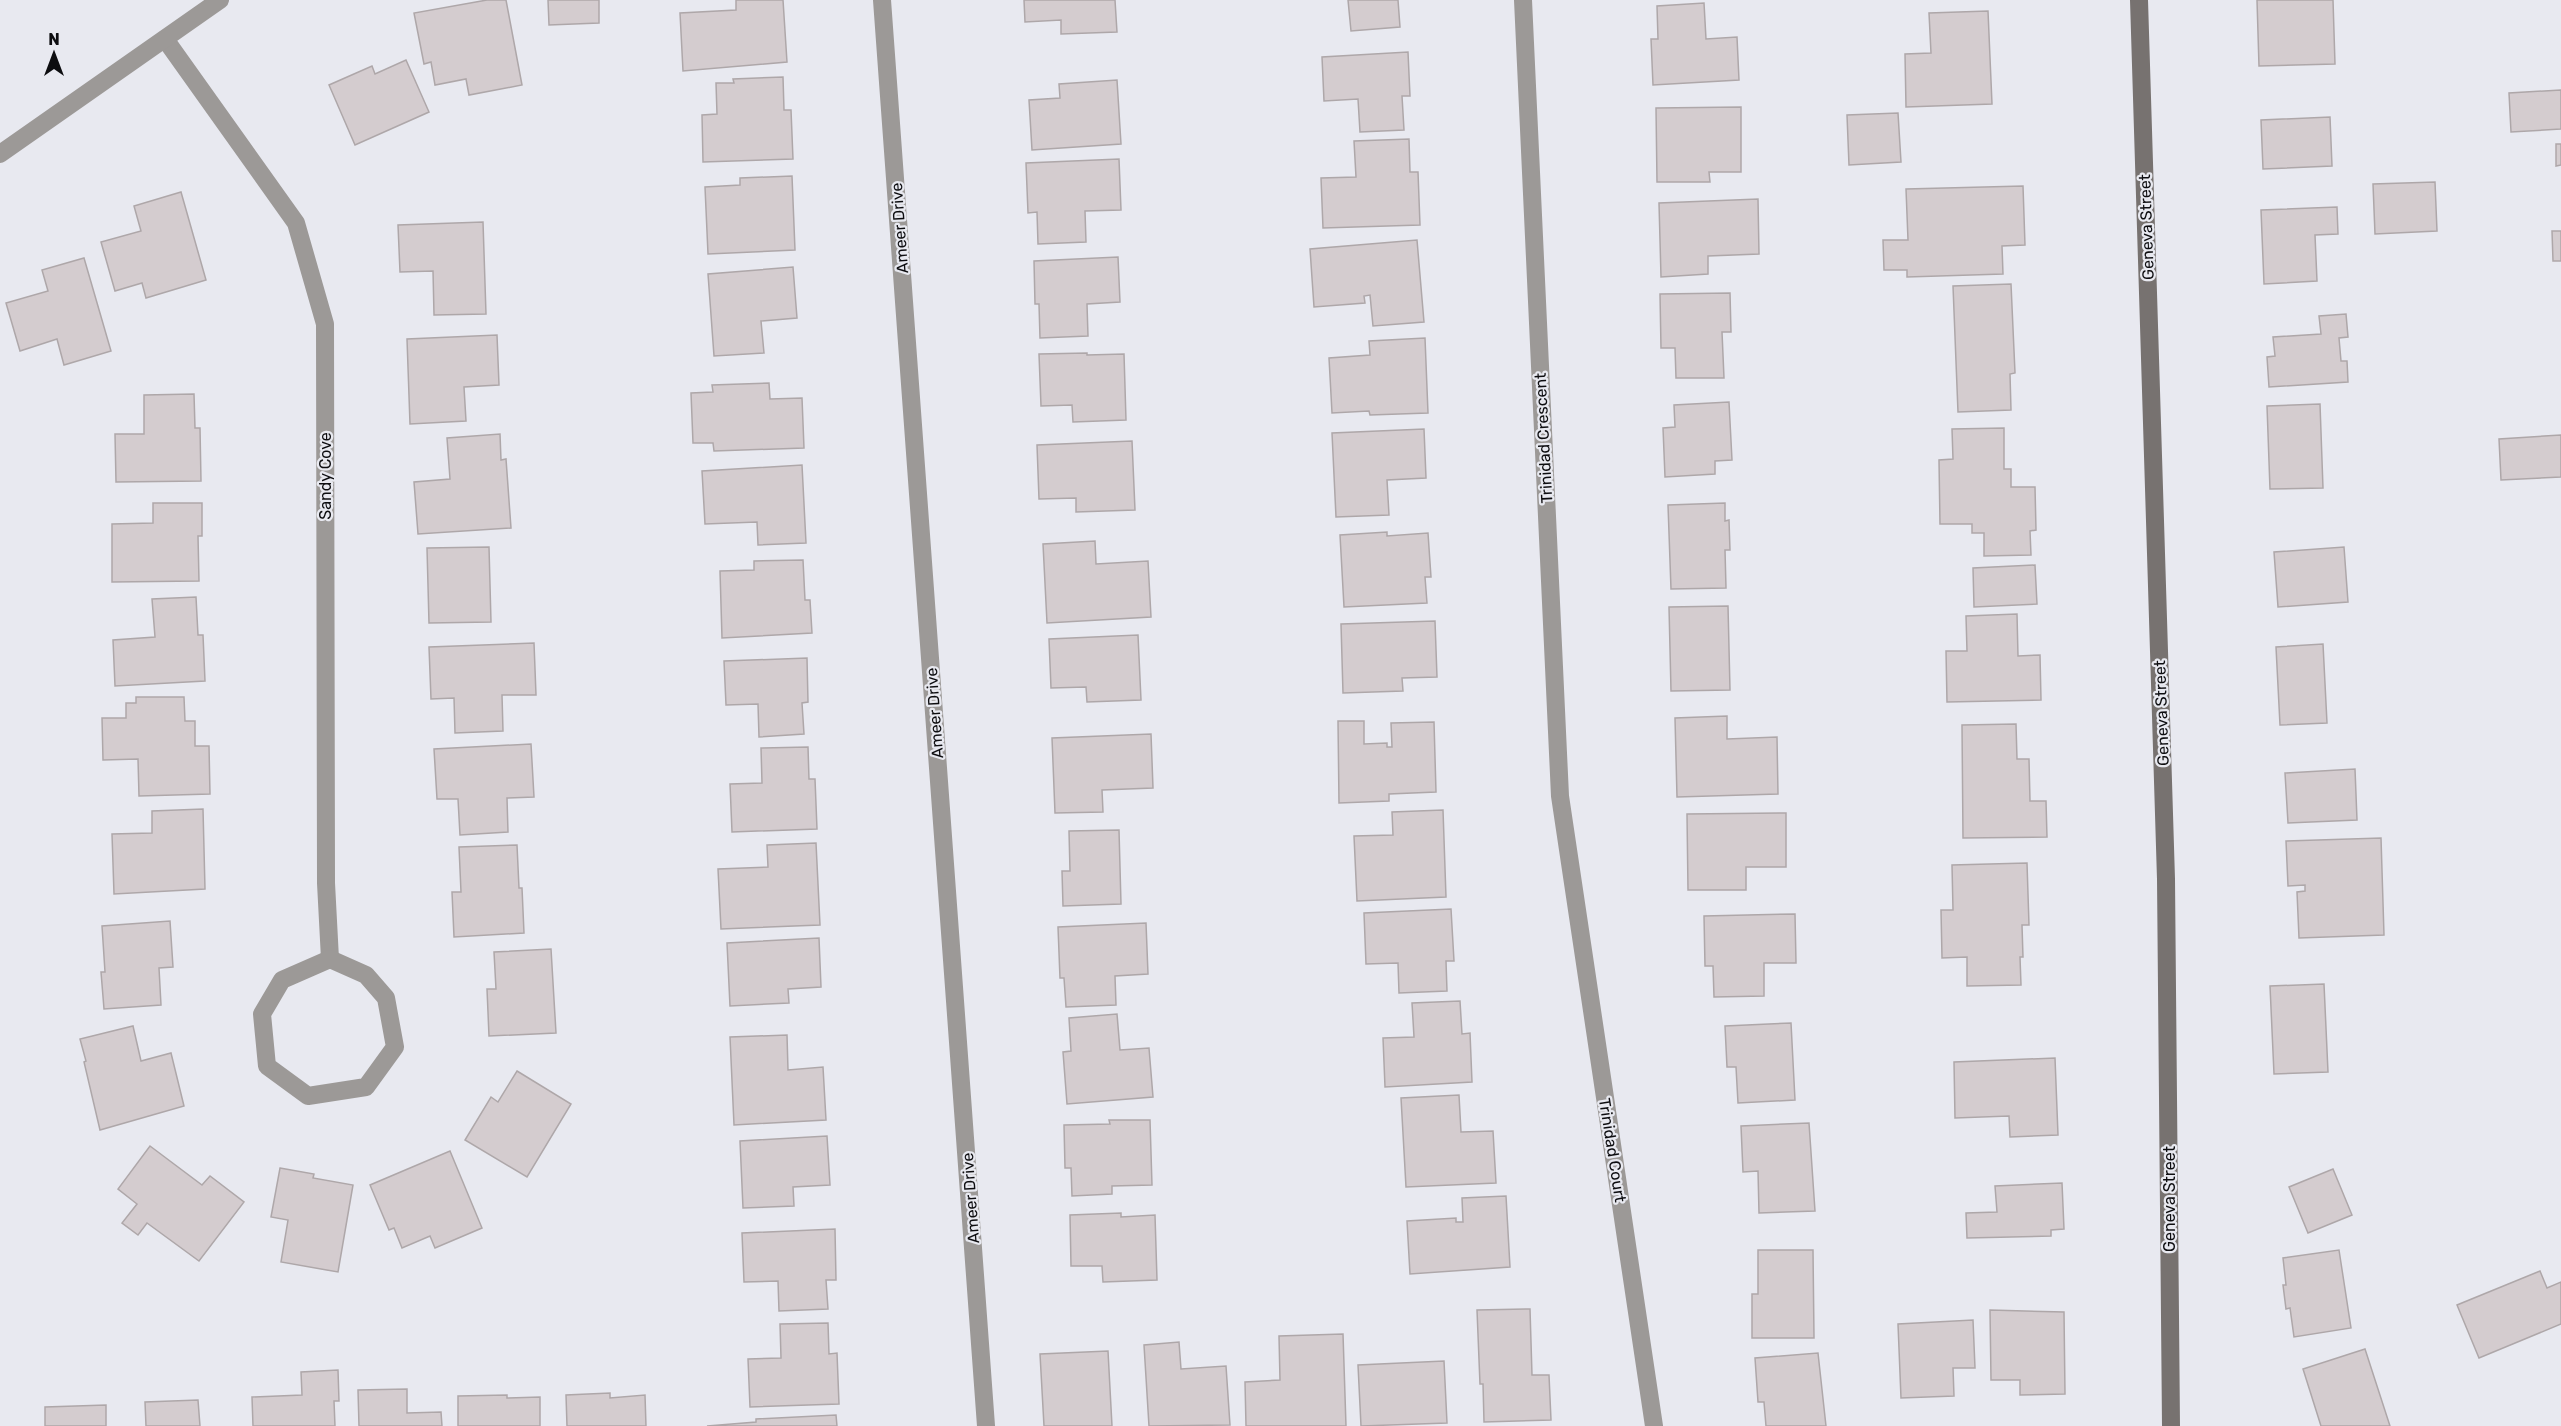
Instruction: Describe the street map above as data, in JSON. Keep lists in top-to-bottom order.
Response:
{
  "streets": {
    "street": [
      "Geneva Street",
      "Ameer Drive",
      "Trinidad Crescent",
      "Sandy Cove",
      "Trinidad Court"
    ]
  },
  "crossings": [
    ["Trinidad Crescent", "Trinidad Court"]
  ],
  "north": "top"
}
